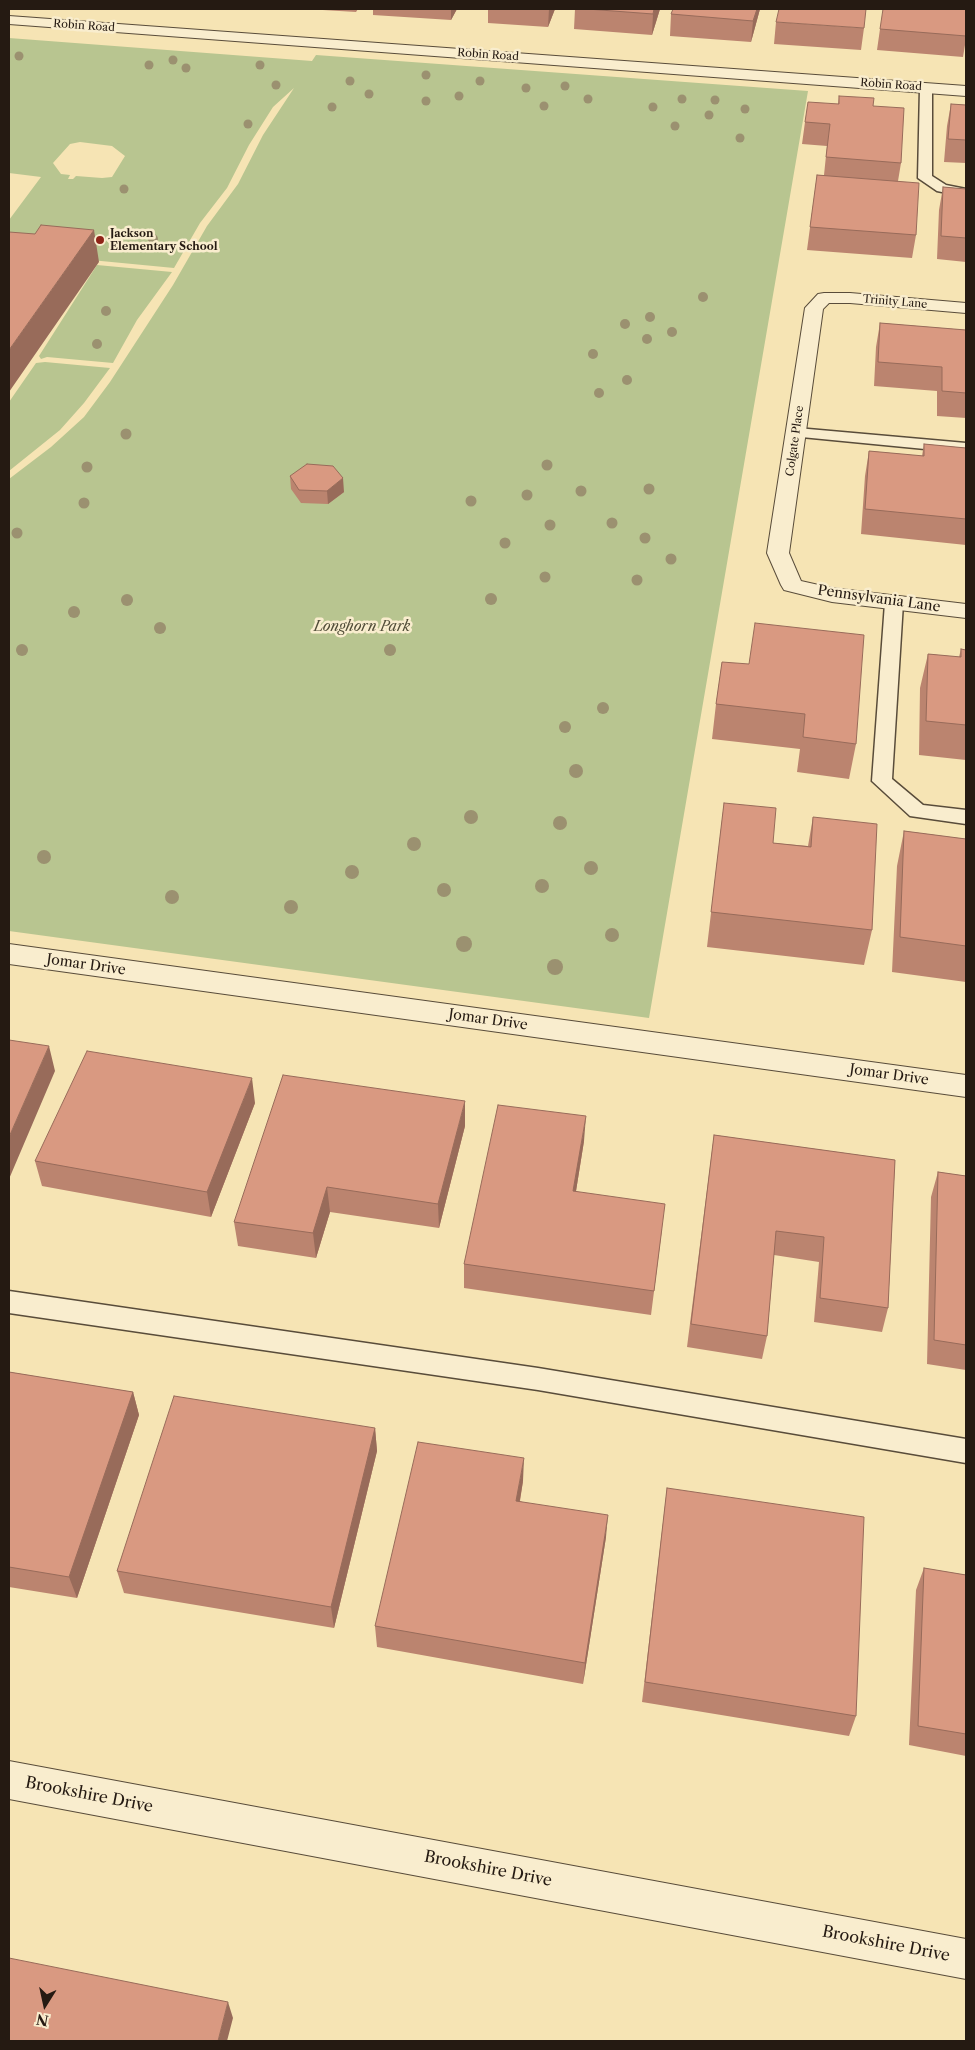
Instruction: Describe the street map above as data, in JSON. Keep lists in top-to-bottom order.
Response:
{
  "streets": {
    "street": [
      "Robin Road",
      "Trinity Lane",
      "Colgate Place",
      "Pennsylvania Lane",
      "Jomar Drive",
      "Brookshire Drive"
    ]
  },
  "crossings": [
    ["Trinity Lane", "Colgate Place"],
    ["Colgate Place", "Pennsylvania Lane"]
  ],
  "parks": ["Longhorn Park"],
  "places": ["Jackson Elementary School"],
  "north": "bottom"
}
